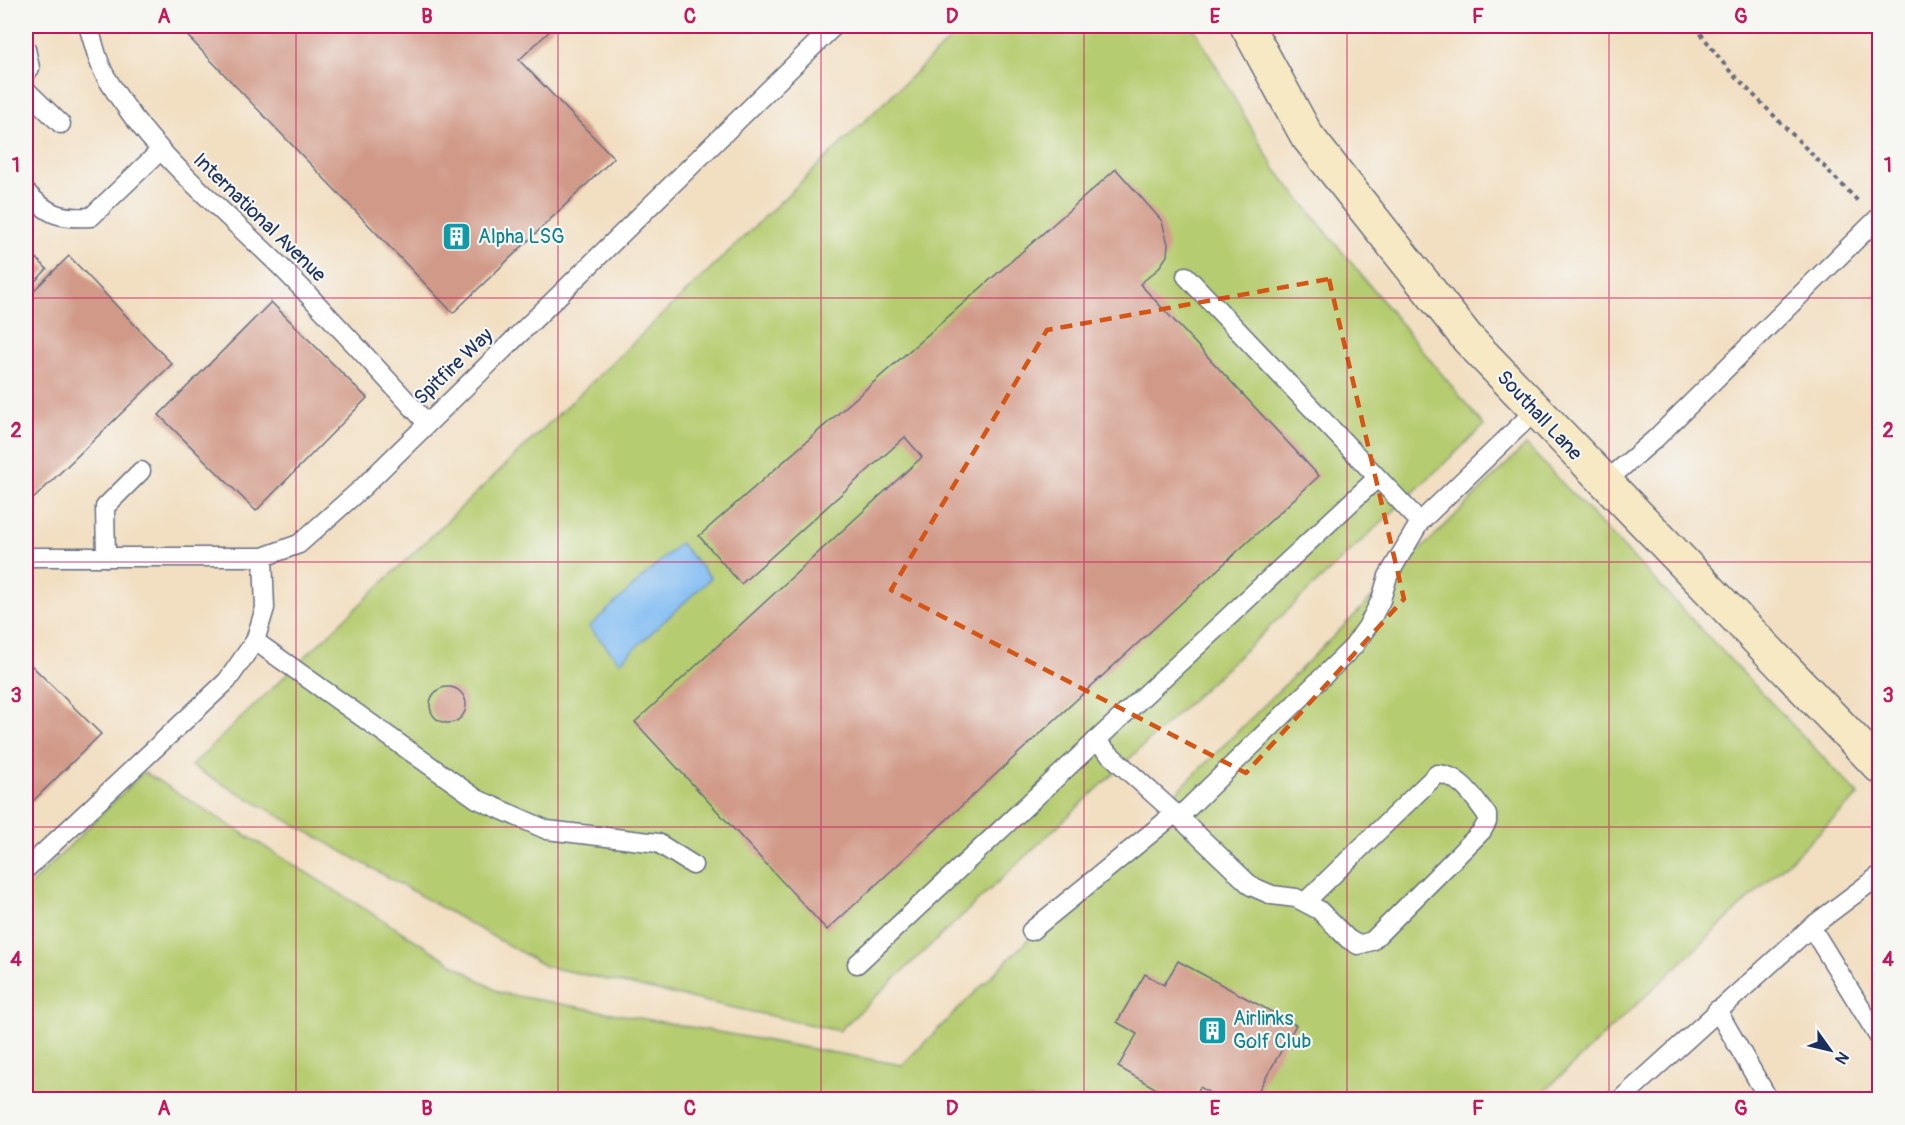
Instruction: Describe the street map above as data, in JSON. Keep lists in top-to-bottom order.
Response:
{
  "streets": {
    "street": ["Southall Lane"],
    "lane": ["International Avenue", "Spitfire Way"]
  },
  "crossings": [
    ["International Avenue", "Spitfire Way"]
  ],
  "places": {
    "building": ["Alpha LSG", "Airlinks Golf Club"]
  },
  "north": "bottom right",
  "grid": {
    "columns": [
      "A",
      "B",
      "C",
      "D",
      "E",
      "F",
      "G"
    ],
    "rows": [
      "1",
      "2",
      "3",
      "4"
    ]
  }
}
